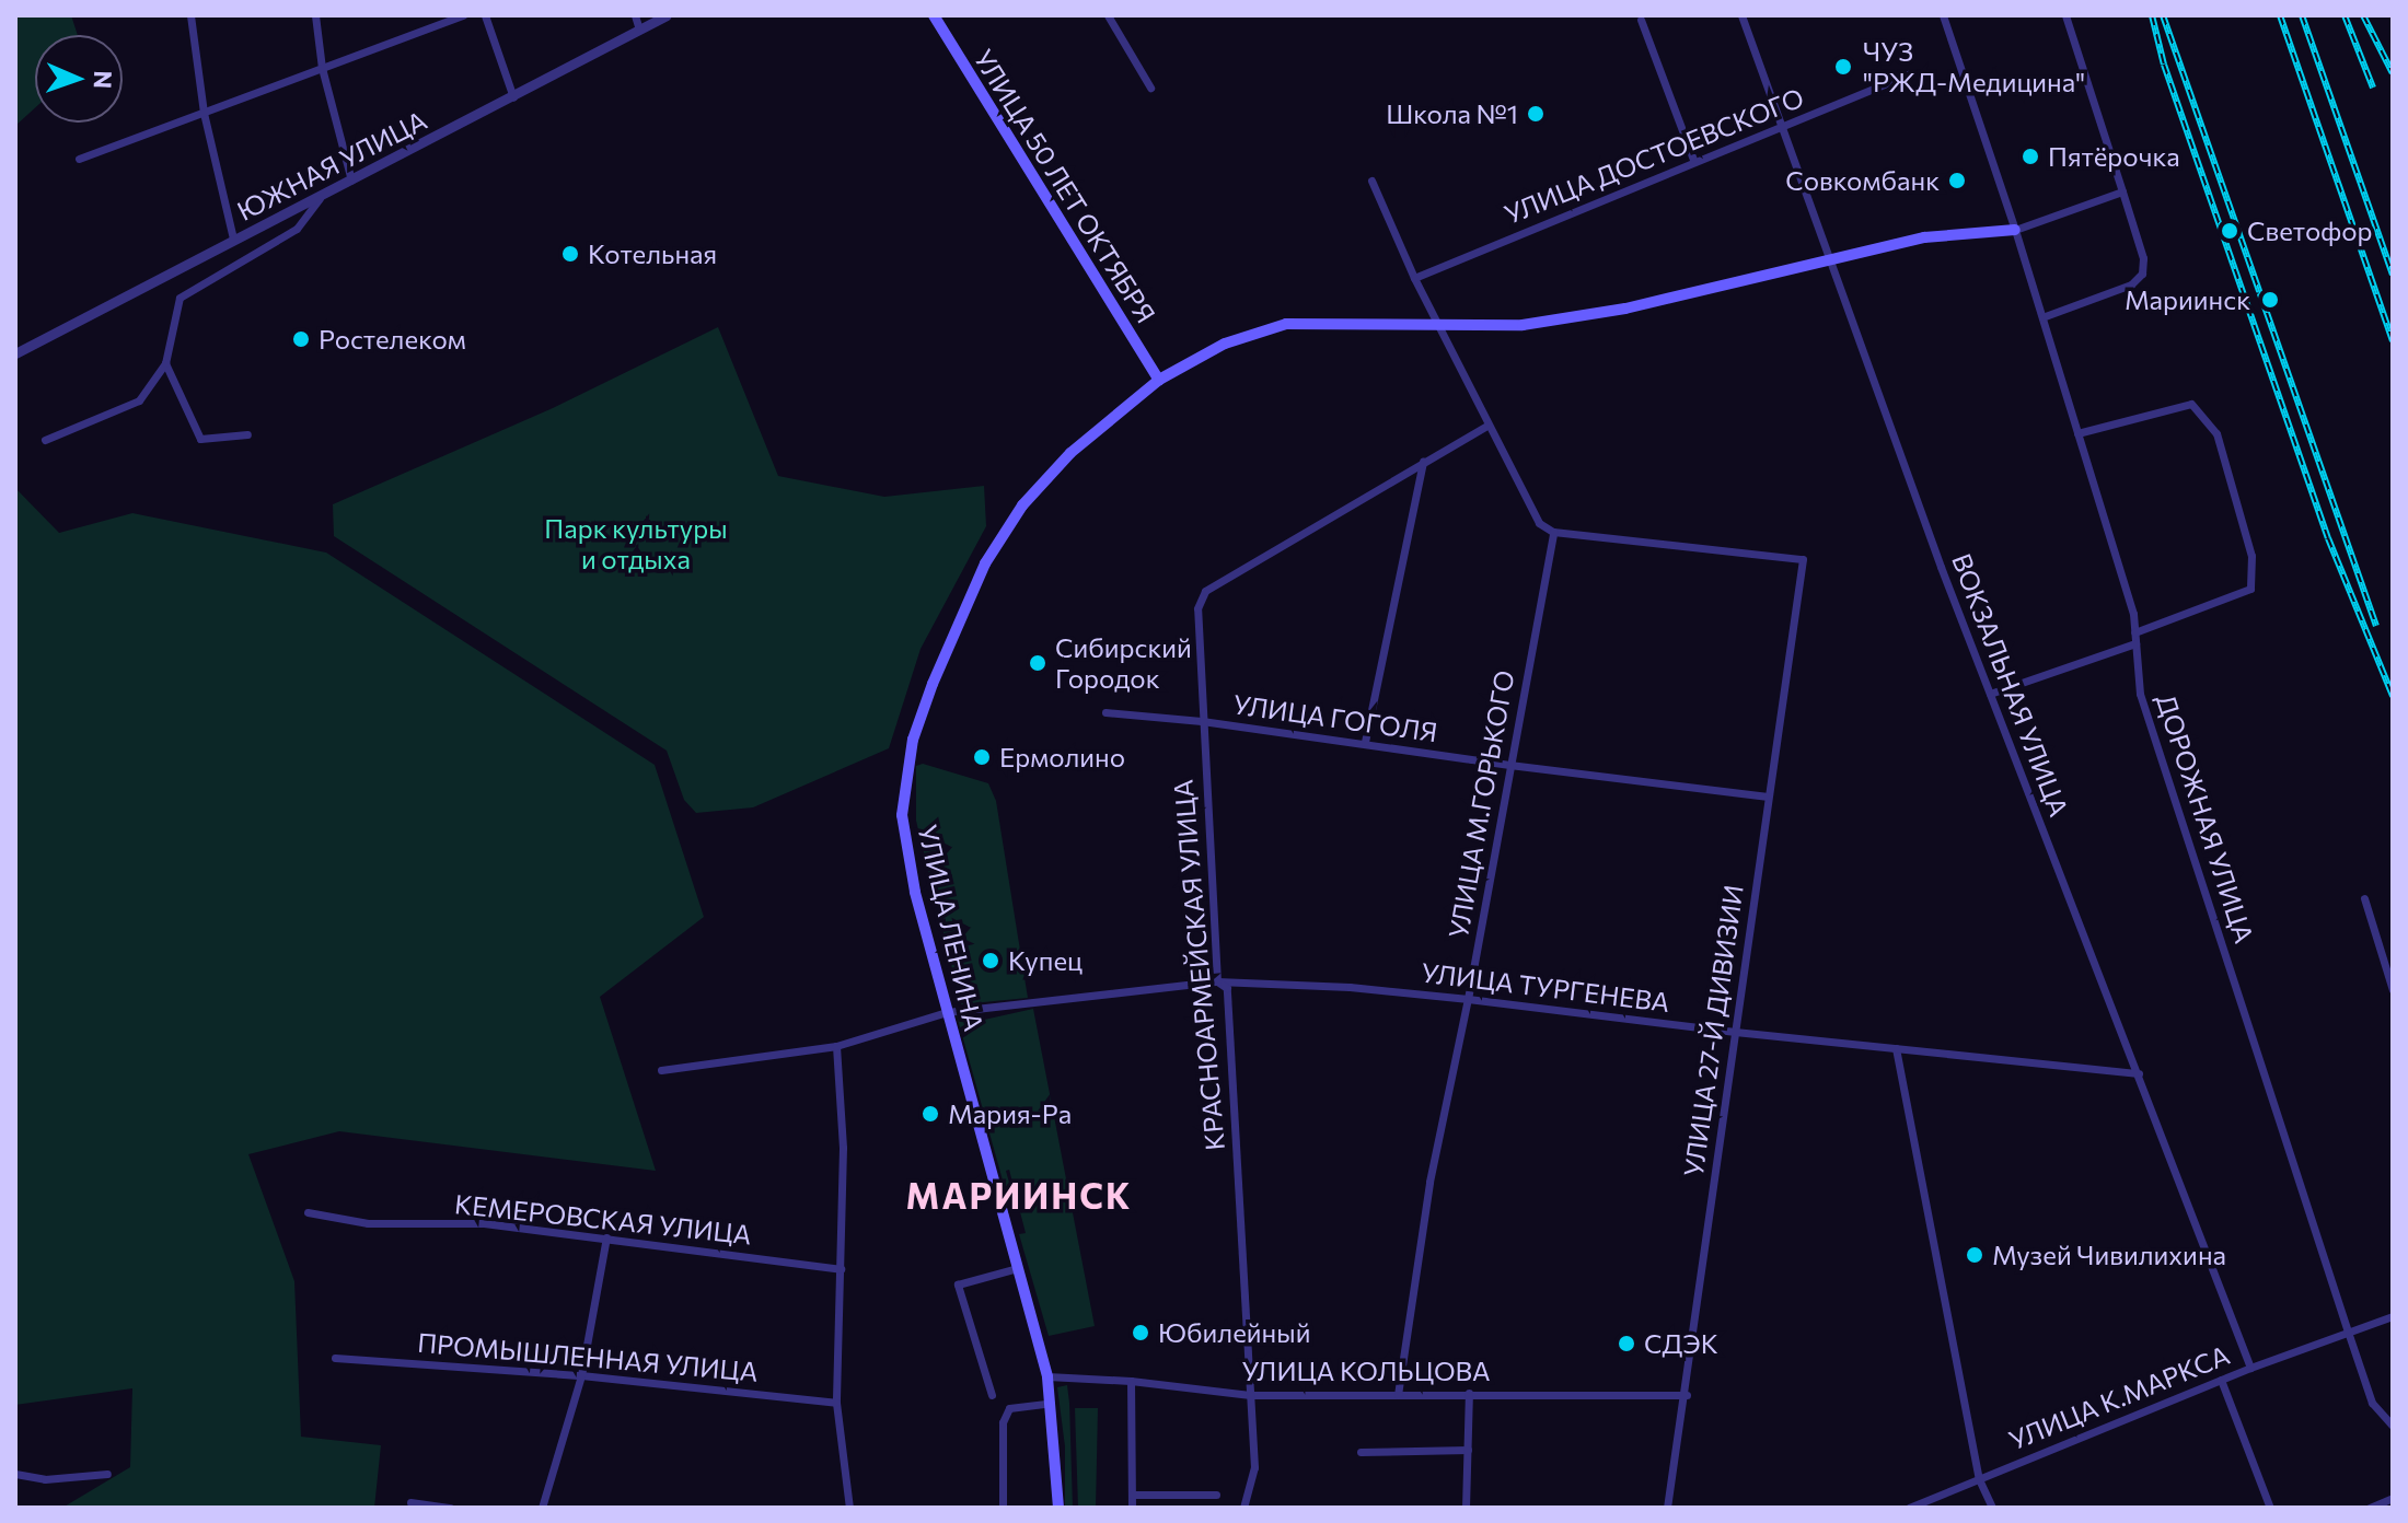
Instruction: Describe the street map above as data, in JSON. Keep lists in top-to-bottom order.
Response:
{
  "streets": {
    "main road": ["УЛИЦА 50 ЛЕТ ОКТЯБРЯ", "УЛИЦА ЛЕНИНА"],
    "street": [
      "УЛИЦА ДОСТОЕВСКОГО",
      "ЮЖНАЯ УЛИЦА",
      "ВОКЗАЛЬНАЯ УЛИЦА",
      "УЛИЦА ГОГОЛЯ",
      "УЛИЦА М.ГОРЬКОГО",
      "ДОРОЖНАЯ УЛИЦА",
      "КРАСНОАРМЕЙСКАЯ УЛИЦА",
      "УЛИЦА ТУРГЕНЕВА",
      "УЛИЦА 27-Й ДИВИЗИИ",
      "КЕМЕРОВСКАЯ УЛИЦА",
      "ПРОМЫШЛЕННАЯ УЛИЦА",
      "УЛИЦА КОЛЬЦОВА",
      "УЛИЦА К.МАРКСА"
    ]
  },
  "crossings": [
    ["УЛИЦА ДОСТОЕВСКОГО", "ВОКЗАЛЬНАЯ УЛИЦА"],
    ["УЛИЦА 50 ЛЕТ ОКТЯБРЯ", "УЛИЦА ЛЕНИНА"],
    ["ВОКЗАЛЬНАЯ УЛИЦА", "УЛИЦА ЛЕНИНА"],
    ["ВОКЗАЛЬНАЯ УЛИЦА", "УЛИЦА ТУРГЕНЕВА"],
    ["ВОКЗАЛЬНАЯ УЛИЦА", "УЛИЦА К.МАРКСА"],
    ["УЛИЦА ГОГОЛЯ", "УЛИЦА М.ГОРЬКОГО"],
    ["УЛИЦА ГОГОЛЯ", "КРАСНОАРМЕЙСКАЯ УЛИЦА"],
    ["УЛИЦА ГОГОЛЯ", "УЛИЦА 27-Й ДИВИЗИИ"],
    ["УЛИЦА М.ГОРЬКОГО", "УЛИЦА ТУРГЕНЕВА"],
    ["УЛИЦА М.ГОРЬКОГО", "УЛИЦА 27-Й ДИВИЗИИ"],
    ["УЛИЦА М.ГОРЬКОГО", "УЛИЦА КОЛЬЦОВА"],
    ["ДОРОЖНАЯ УЛИЦА", "УЛИЦА ЛЕНИНА"],
    ["ДОРОЖНАЯ УЛИЦА", "УЛИЦА К.МАРКСА"],
    ["УЛИЦА ЛЕНИНА", "УЛИЦА ТУРГЕНЕВА"],
    ["УЛИЦА ЛЕНИНА", "УЛИЦА КОЛЬЦОВА"],
    ["КРАСНОАРМЕЙСКАЯ УЛИЦА", "УЛИЦА ТУРГЕНЕВА"],
    ["КРАСНОАРМЕЙСКАЯ УЛИЦА", "УЛИЦА КОЛЬЦОВА"],
    ["УЛИЦА ТУРГЕНЕВА", "УЛИЦА 27-Й ДИВИЗИИ"],
    ["УЛИЦА 27-Й ДИВИЗИИ", "УЛИЦА КОЛЬЦОВА"]
  ],
  "districts": ["МАРИИНСК"],
  "parks": ["Парк культуры и отдыха"],
  "places": [
    "ЧУЗ \"РЖД-Медицина\"",
    "Школа №1",
    "Пятёрочка",
    "Совкомбанк",
    "Светофор",
    "Котельная",
    "Мариинск",
    "Ростелеком",
    "Сибирский Городок",
    "Ермолино",
    "Купец",
    "Мария-Ра",
    "Музей Чивилихина",
    "Юбилейный",
    "СДЭК"
  ],
  "north": "right"
}
